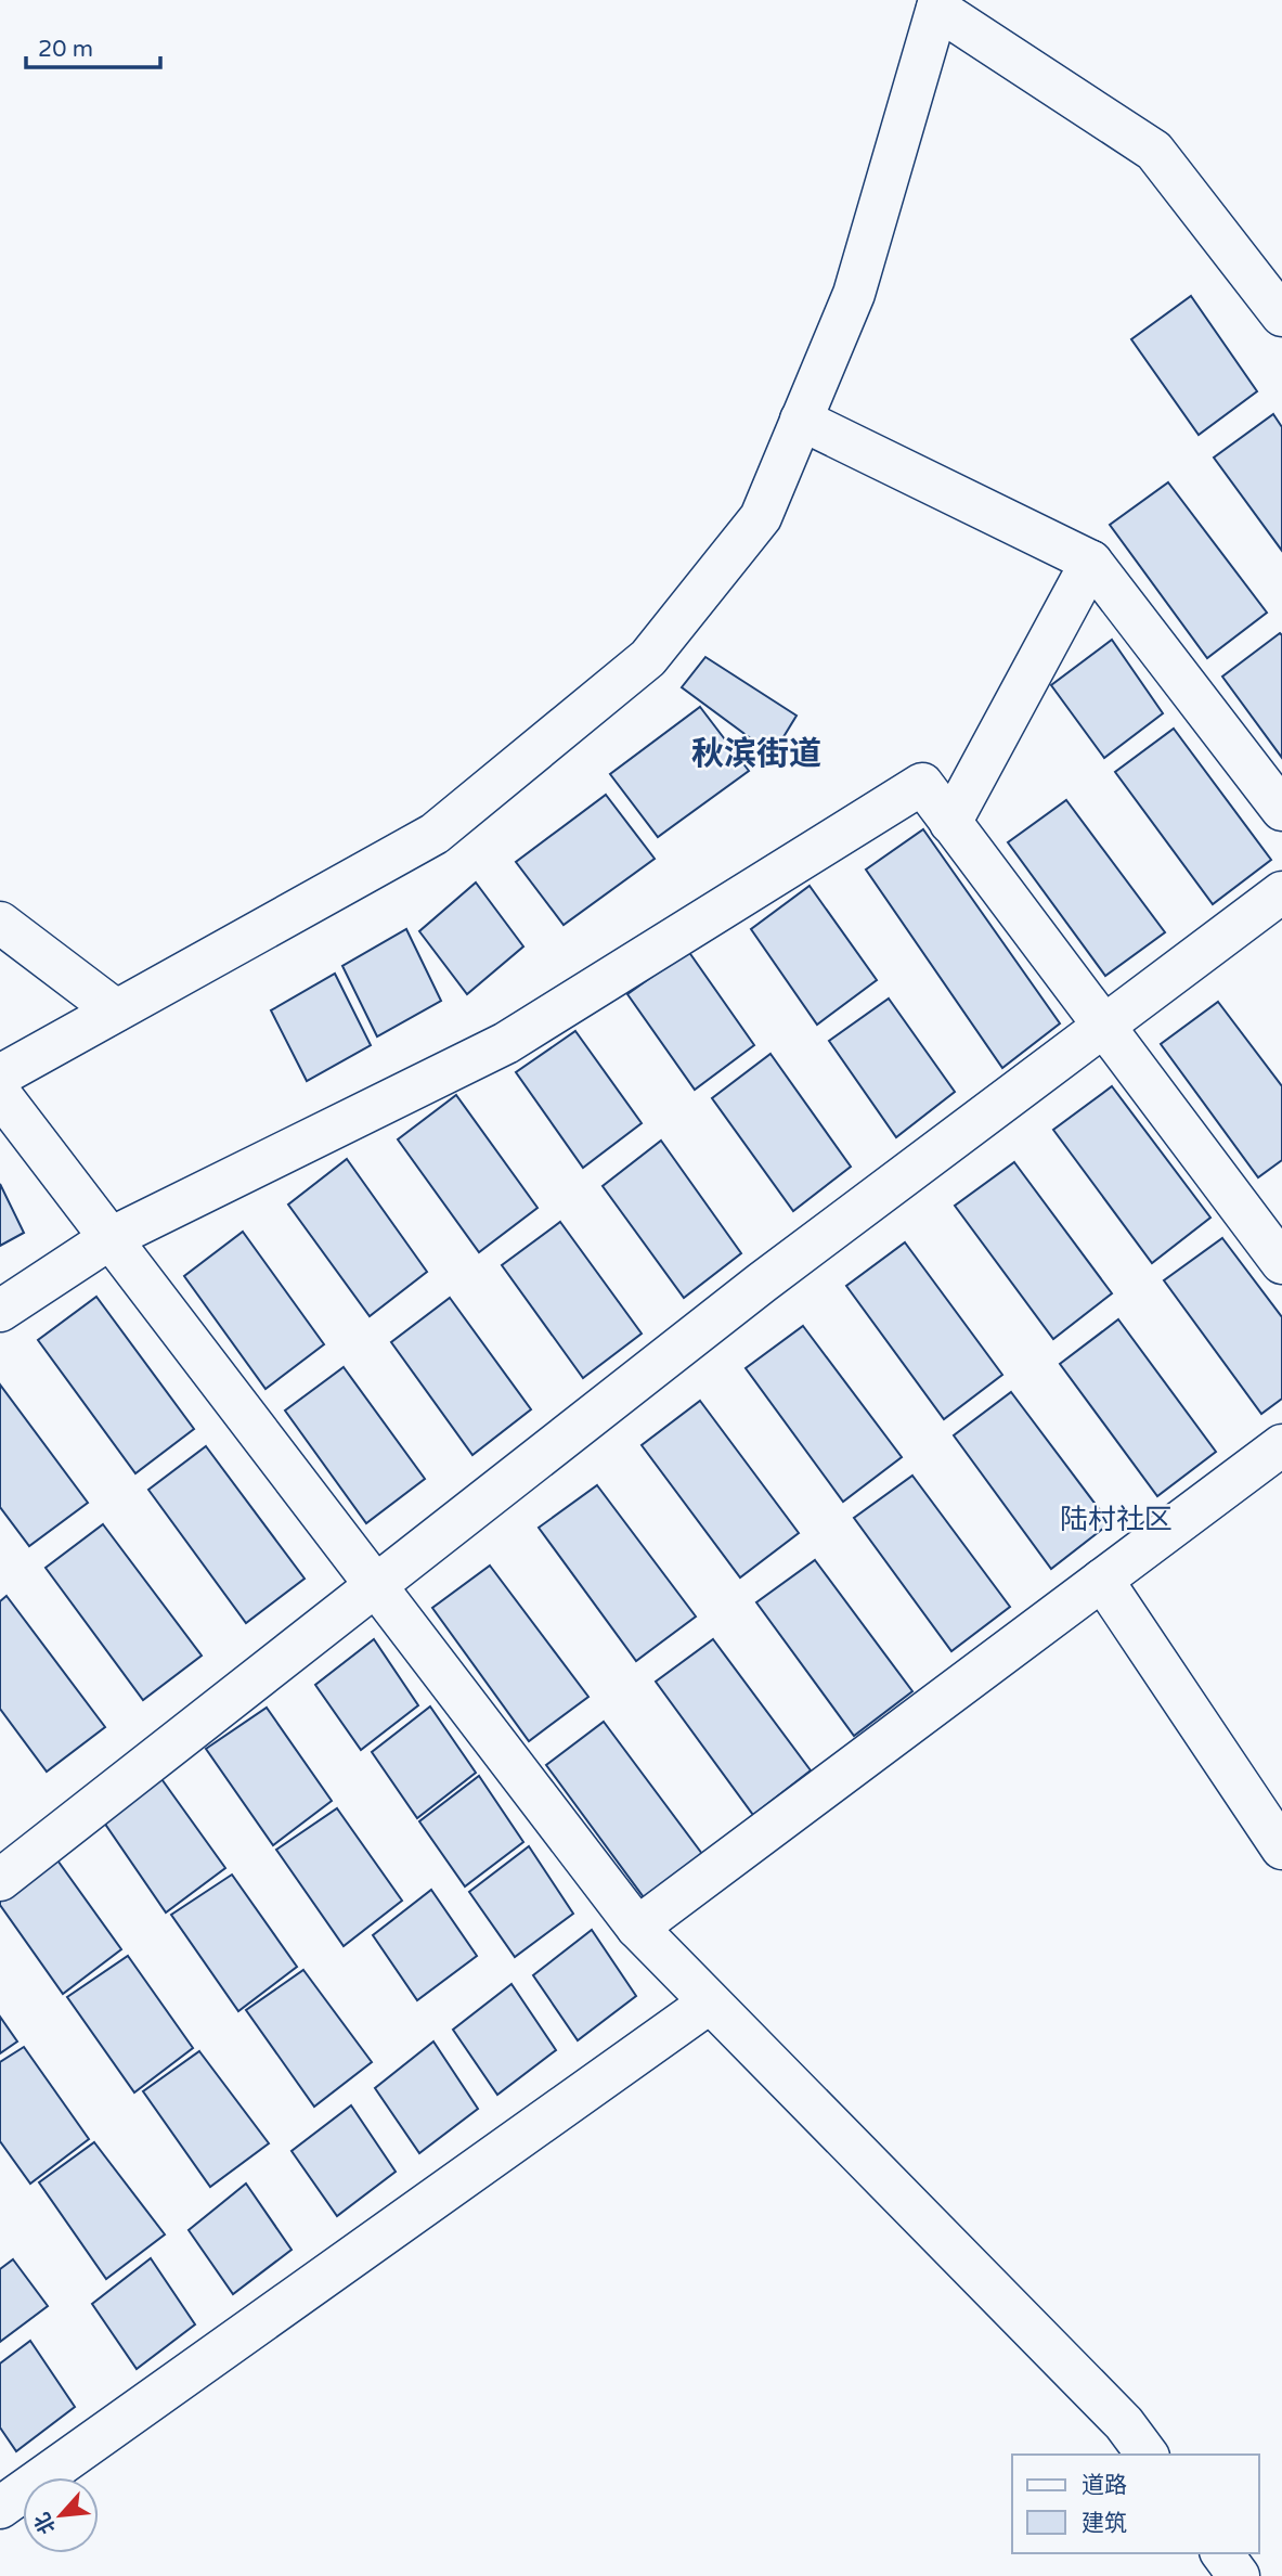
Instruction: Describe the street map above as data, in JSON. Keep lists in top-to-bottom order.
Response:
{
  "districts": ["秋滨街道", "陆村社区"],
  "legend": ["道路", "建筑"],
  "scale_bar": "20 m",
  "north": "bottom left"
}
